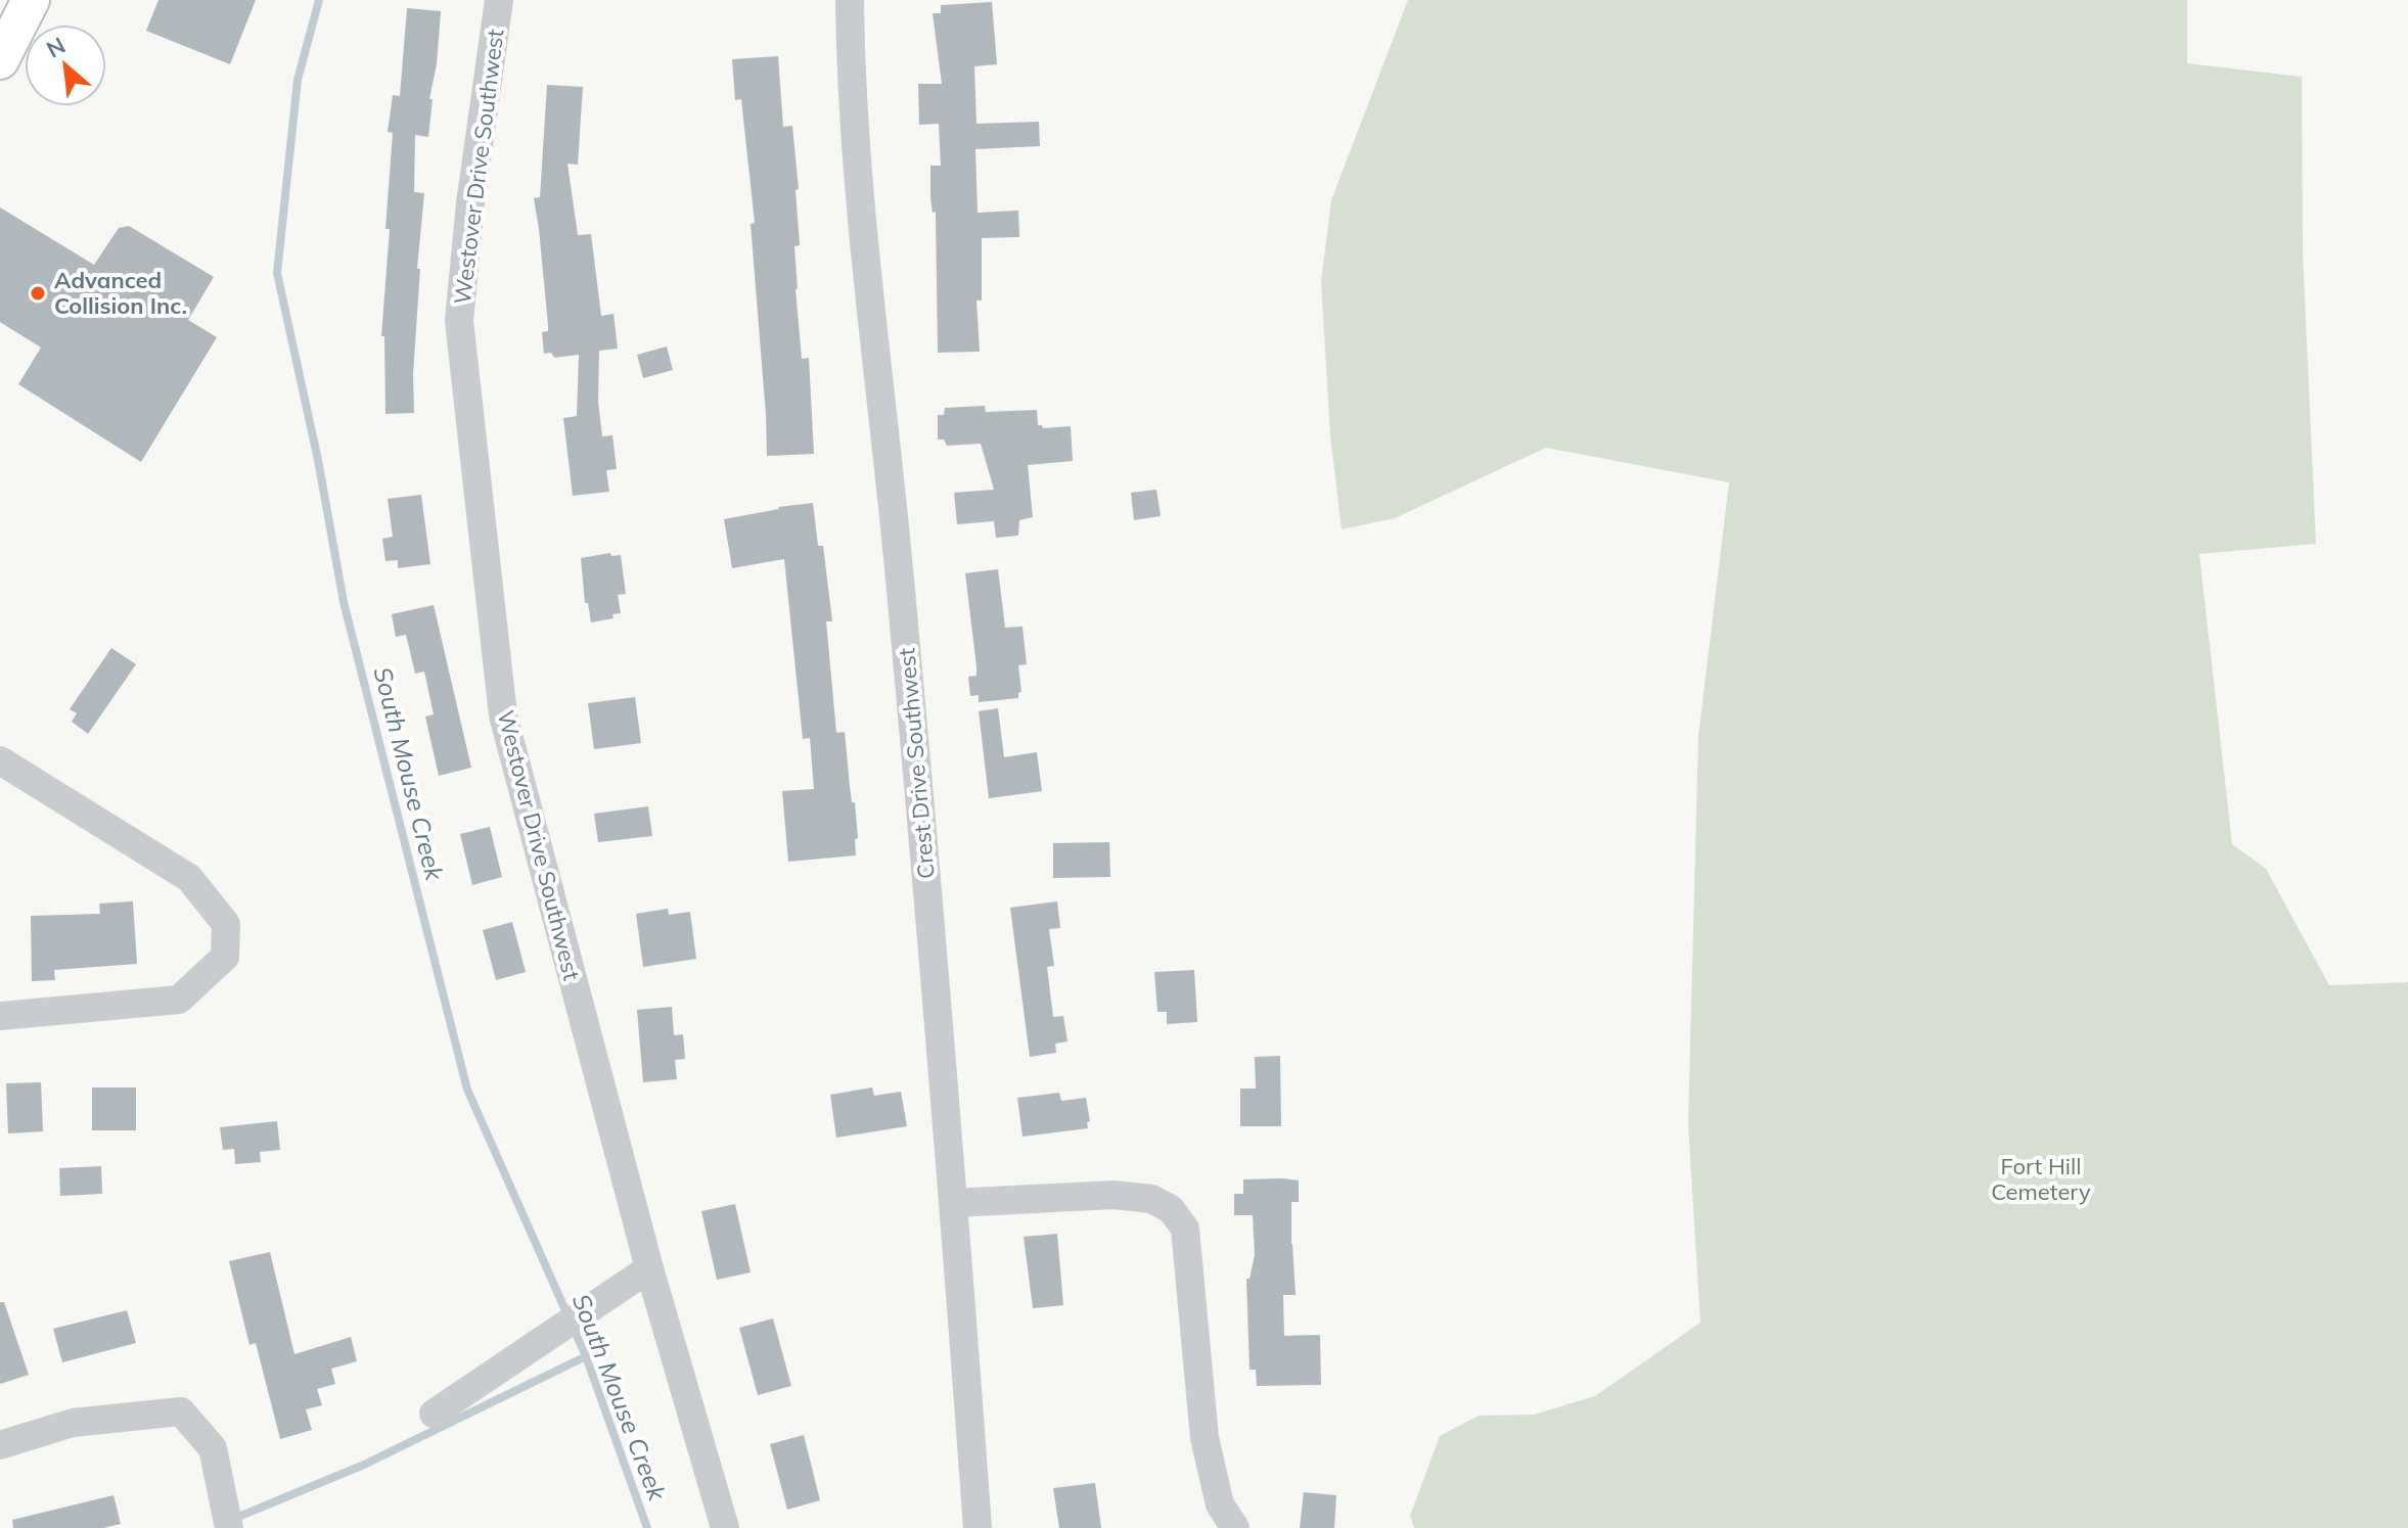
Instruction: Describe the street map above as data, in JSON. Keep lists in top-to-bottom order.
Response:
{
  "streets": {
    "street": ["Westover Drive Southwest", "Crest Drive Southwest"]
  },
  "water": ["South Mouse Creek"],
  "parks": ["Fort Hill Cemetery"],
  "places": ["Advanced Collision Inc."],
  "north": "top left"
}
